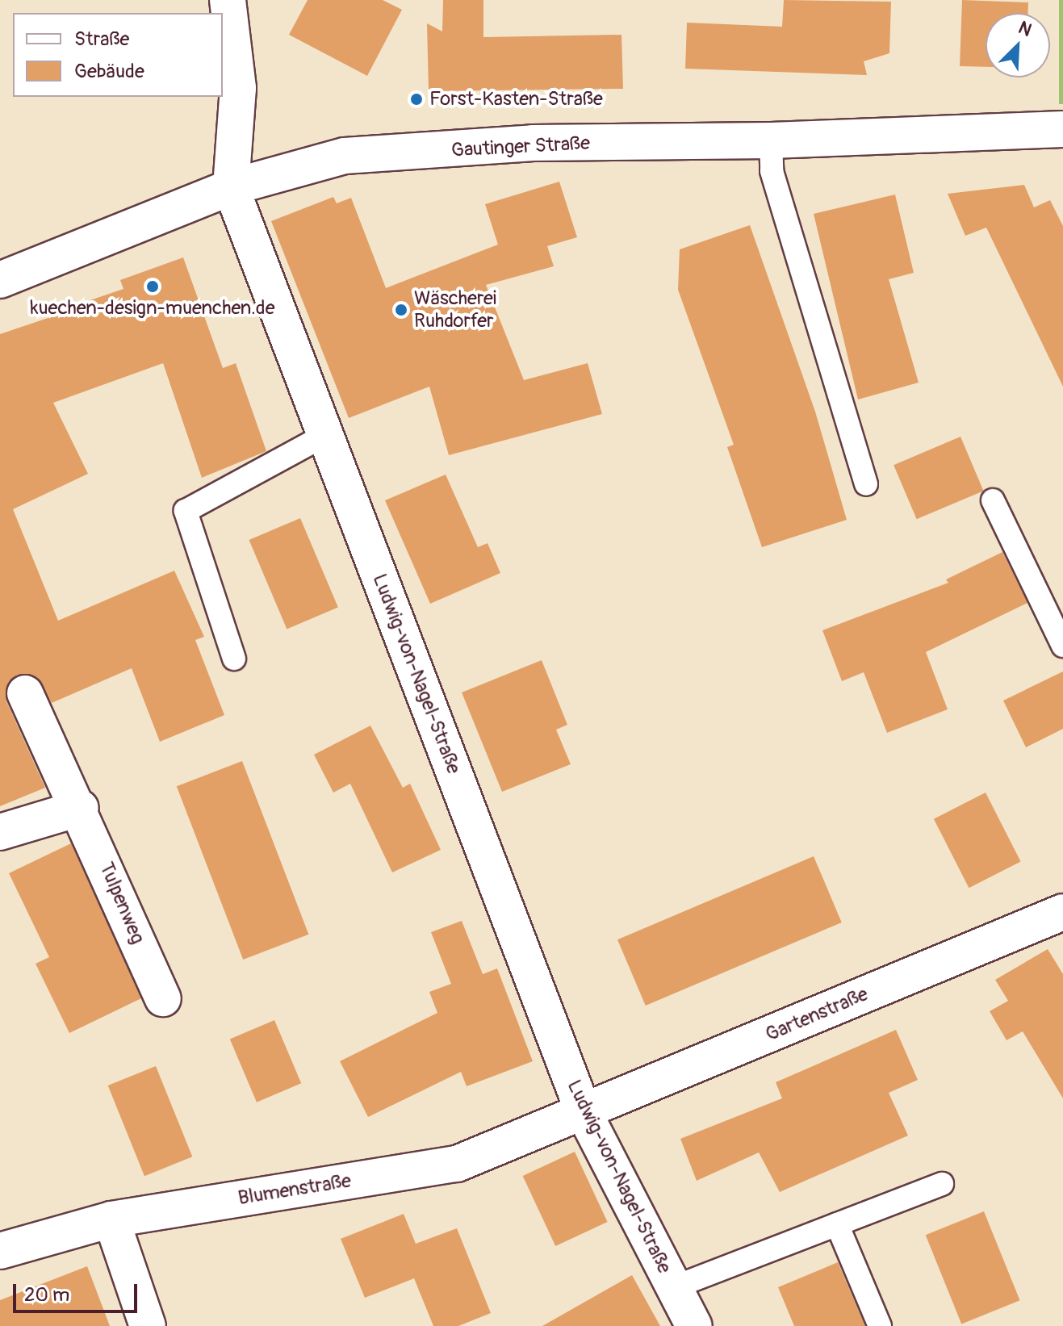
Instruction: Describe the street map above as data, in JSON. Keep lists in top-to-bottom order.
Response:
{
  "streets": {
    "street": [
      "Gautinger Straße",
      "Ludwig-von-Nagel-Straße",
      "Tulpenweg",
      "Gartenstraße",
      "Blumenstraße"
    ]
  },
  "crossings": [
    ["Gautinger Straße", "Ludwig-von-Nagel-Straße"],
    ["Ludwig-von-Nagel-Straße", "Gartenstraße"],
    ["Ludwig-von-Nagel-Straße", "Blumenstraße"],
    ["Gartenstraße", "Blumenstraße"]
  ],
  "places": ["Forst-Kasten-Straße", "kuechen-design-muenchen.de", "Wäscherei Ruhdorfer"],
  "legend": ["Straße", "Gebäude"],
  "scale_bar": "20 m",
  "north": "top right"
}
